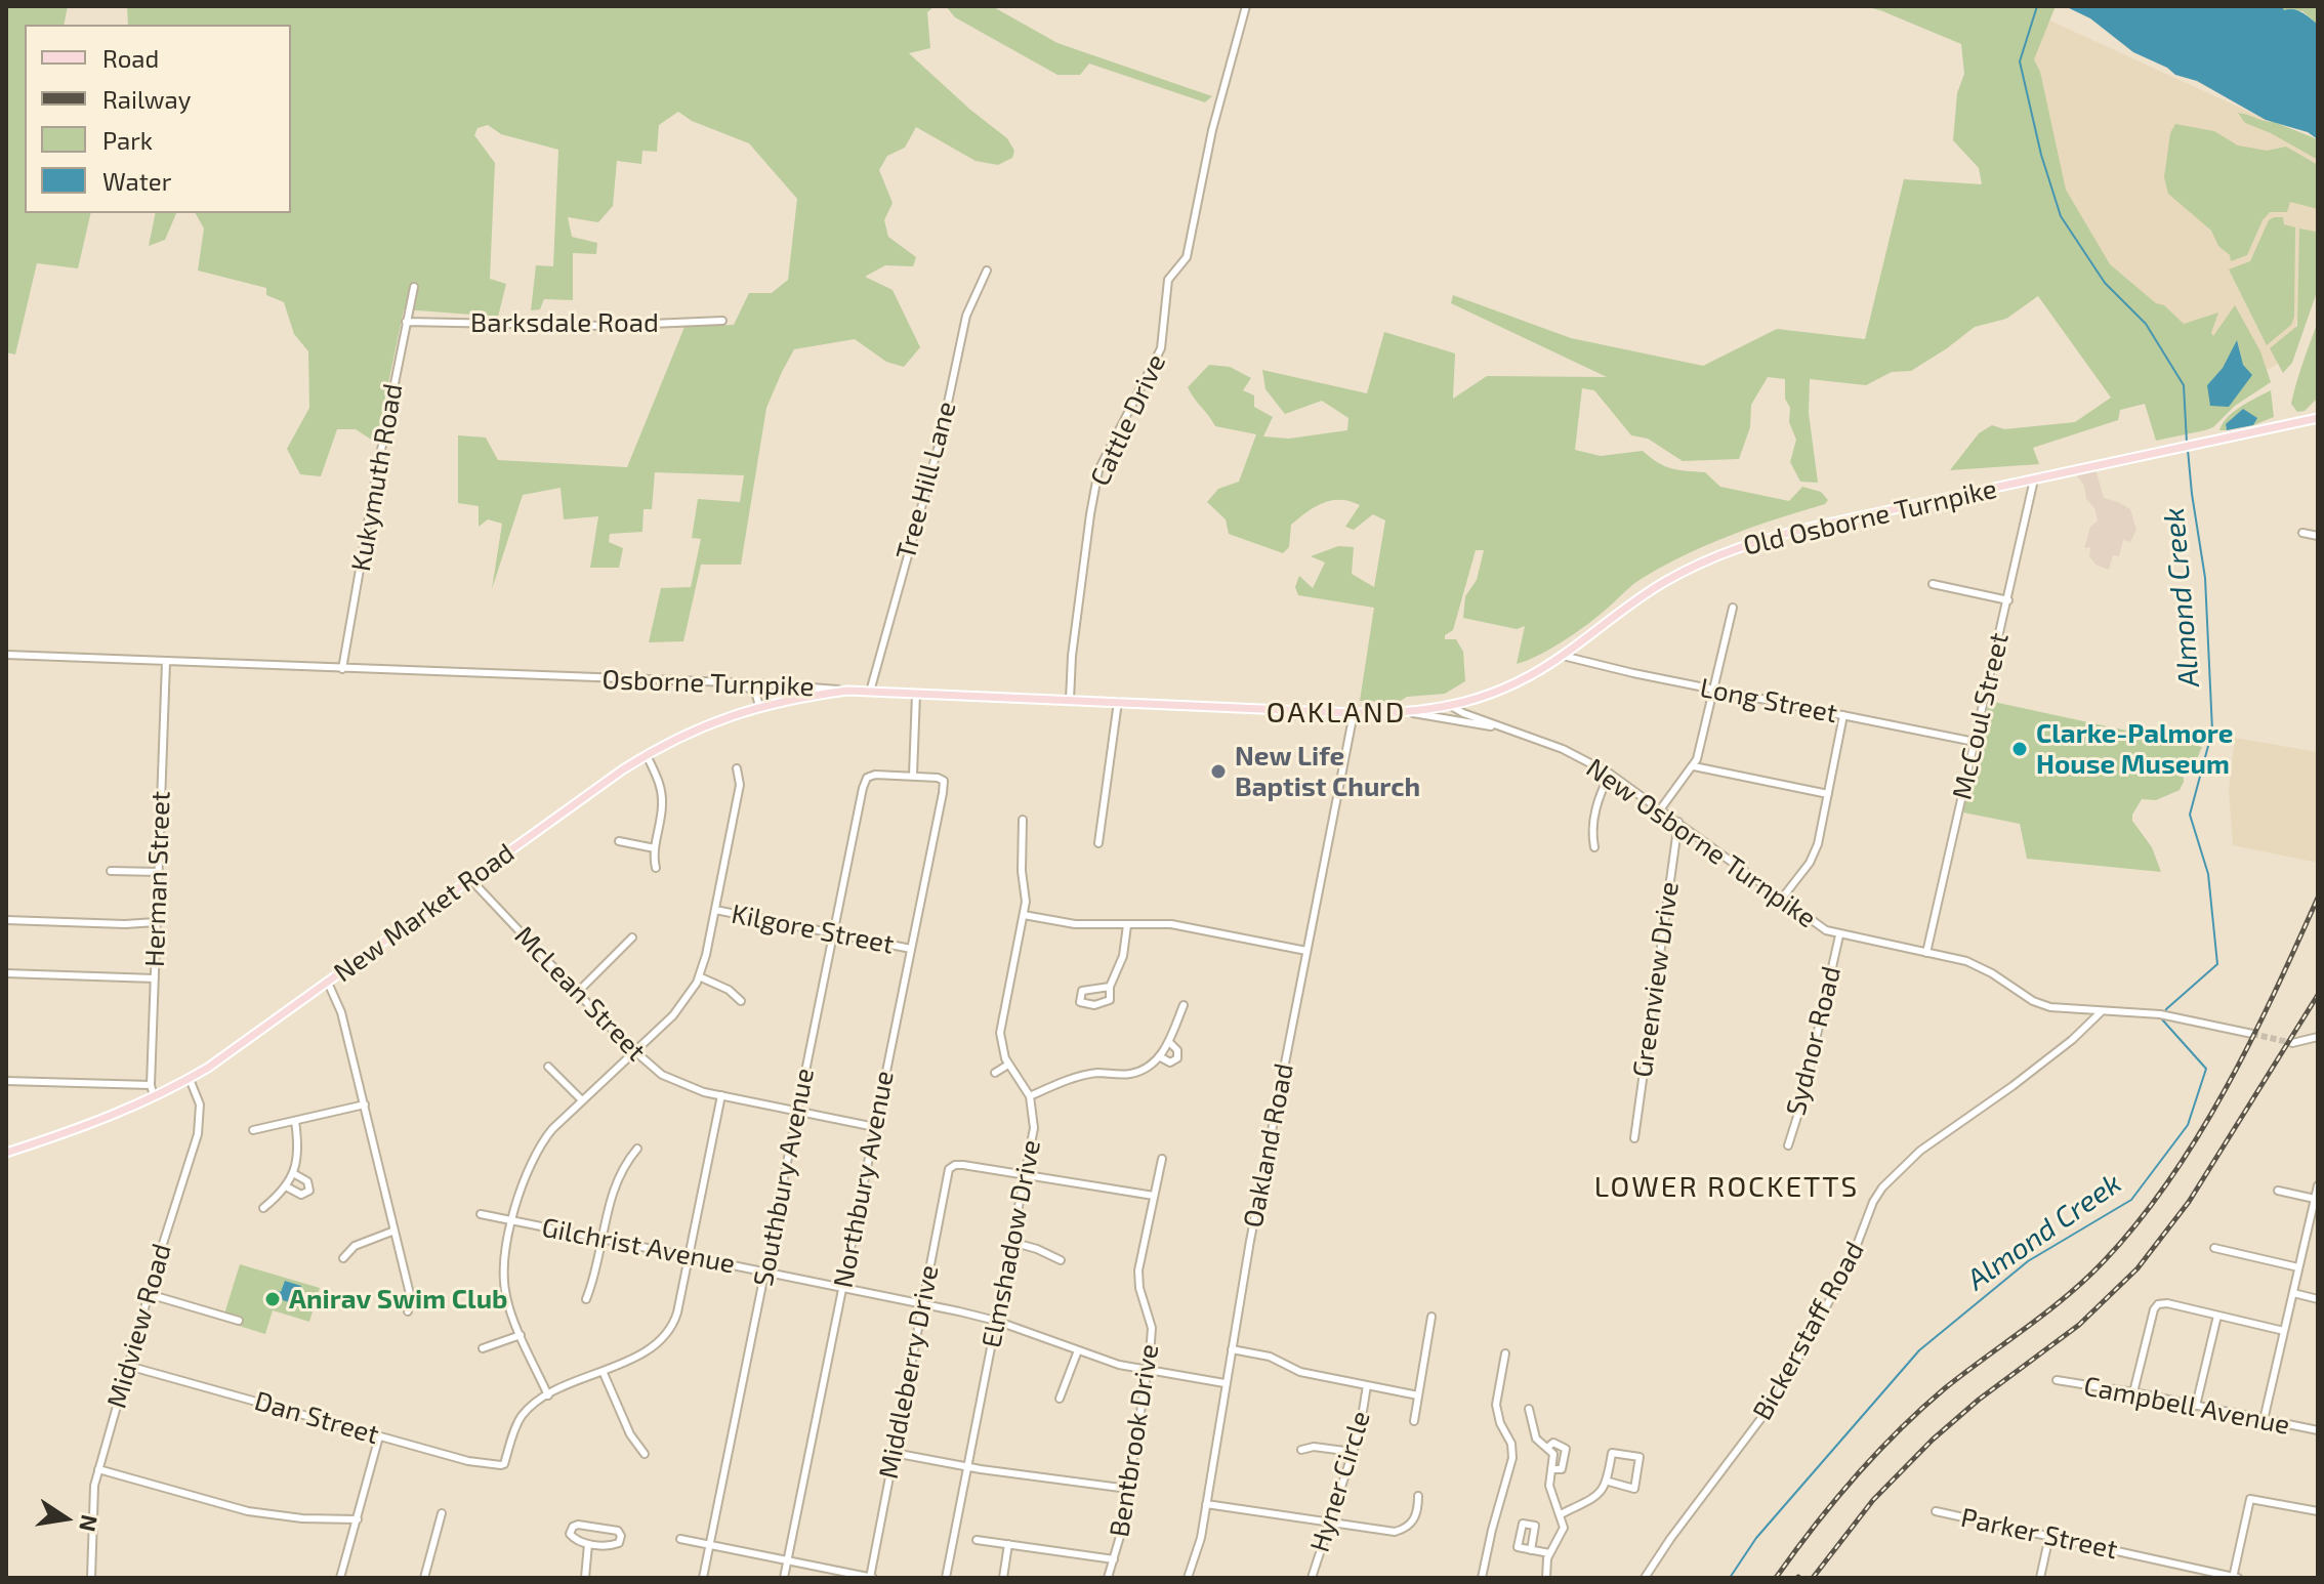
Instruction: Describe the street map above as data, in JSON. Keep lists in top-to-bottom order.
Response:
{
  "streets": {
    "main road": ["Old Osborne Turnpike", "Osborne Turnpike", "New Market Road"],
    "street": [
      "Barksdale Road",
      "Cattle Drive",
      "Kukymuth Road",
      "Tree Hill Lane",
      "Long Street",
      "McCoul Street",
      "New Osborne Turnpike",
      "Herman Street",
      "Kilgore Street",
      "Greenview Drive",
      "McLean Street",
      "Sydnor Road",
      "Oakland Road",
      "Southbury Avenue",
      "Northbury Avenue",
      "Elmshadow Drive",
      "Gilchrist Avenue",
      "Midview Road",
      "Bickerstaff Road",
      "Middleberry Drive",
      "Campbell Avenue",
      "Dan Street",
      "Bentbrook Drive",
      "Hyner Circle",
      "Parker Street"
    ]
  },
  "crossings": [
    ["Barksdale Road", "Kukymuth Road"],
    ["Cattle Drive", "Osborne Turnpike"],
    ["Kukymuth Road", "Osborne Turnpike"],
    ["Tree Hill Lane", "Osborne Turnpike"],
    ["Old Osborne Turnpike", "Osborne Turnpike"],
    ["Old Osborne Turnpike", "Long Street"],
    ["Old Osborne Turnpike", "McCoul Street"],
    ["Old Osborne Turnpike", "New Osborne Turnpike"],
    ["Osborne Turnpike", "New Osborne Turnpike"],
    ["Osborne Turnpike", "Herman Street"],
    ["Osborne Turnpike", "New Market Road"],
    ["Osborne Turnpike", "Oakland Road"],
    ["Long Street", "McCoul Street"],
    ["McCoul Street", "New Osborne Turnpike"],
    ["New Osborne Turnpike", "Greenview Drive"],
    ["New Osborne Turnpike", "Sydnor Road"],
    ["New Osborne Turnpike", "Bickerstaff Road"],
    ["Herman Street", "New Market Road"],
    ["New Market Road", "McLean Street"],
    ["New Market Road", "Midview Road"],
    ["Kilgore Street", "Southbury Avenue"],
    ["Kilgore Street", "Northbury Avenue"],
    ["McLean Street", "Southbury Avenue"],
    ["McLean Street", "Northbury Avenue"],
    ["Oakland Road", "Gilchrist Avenue"],
    ["Southbury Avenue", "Northbury Avenue"],
    ["Southbury Avenue", "Gilchrist Avenue"],
    ["Northbury Avenue", "Gilchrist Avenue"],
    ["Elmshadow Drive", "Gilchrist Avenue"],
    ["Elmshadow Drive", "Middleberry Drive"],
    ["Gilchrist Avenue", "Middleberry Drive"],
    ["Gilchrist Avenue", "Bentbrook Drive"],
    ["Midview Road", "Dan Street"]
  ],
  "districts": ["OAKLAND", "LOWER ROCKETTS"],
  "water": ["Almond Creek"],
  "places": ["Clarke-Palmore House Museum", "New Life Baptist Church", "Anirav Swim Club"],
  "legend": [
    "Road",
    "Railway",
    "Park",
    "Water"
  ],
  "north": "right"
}
